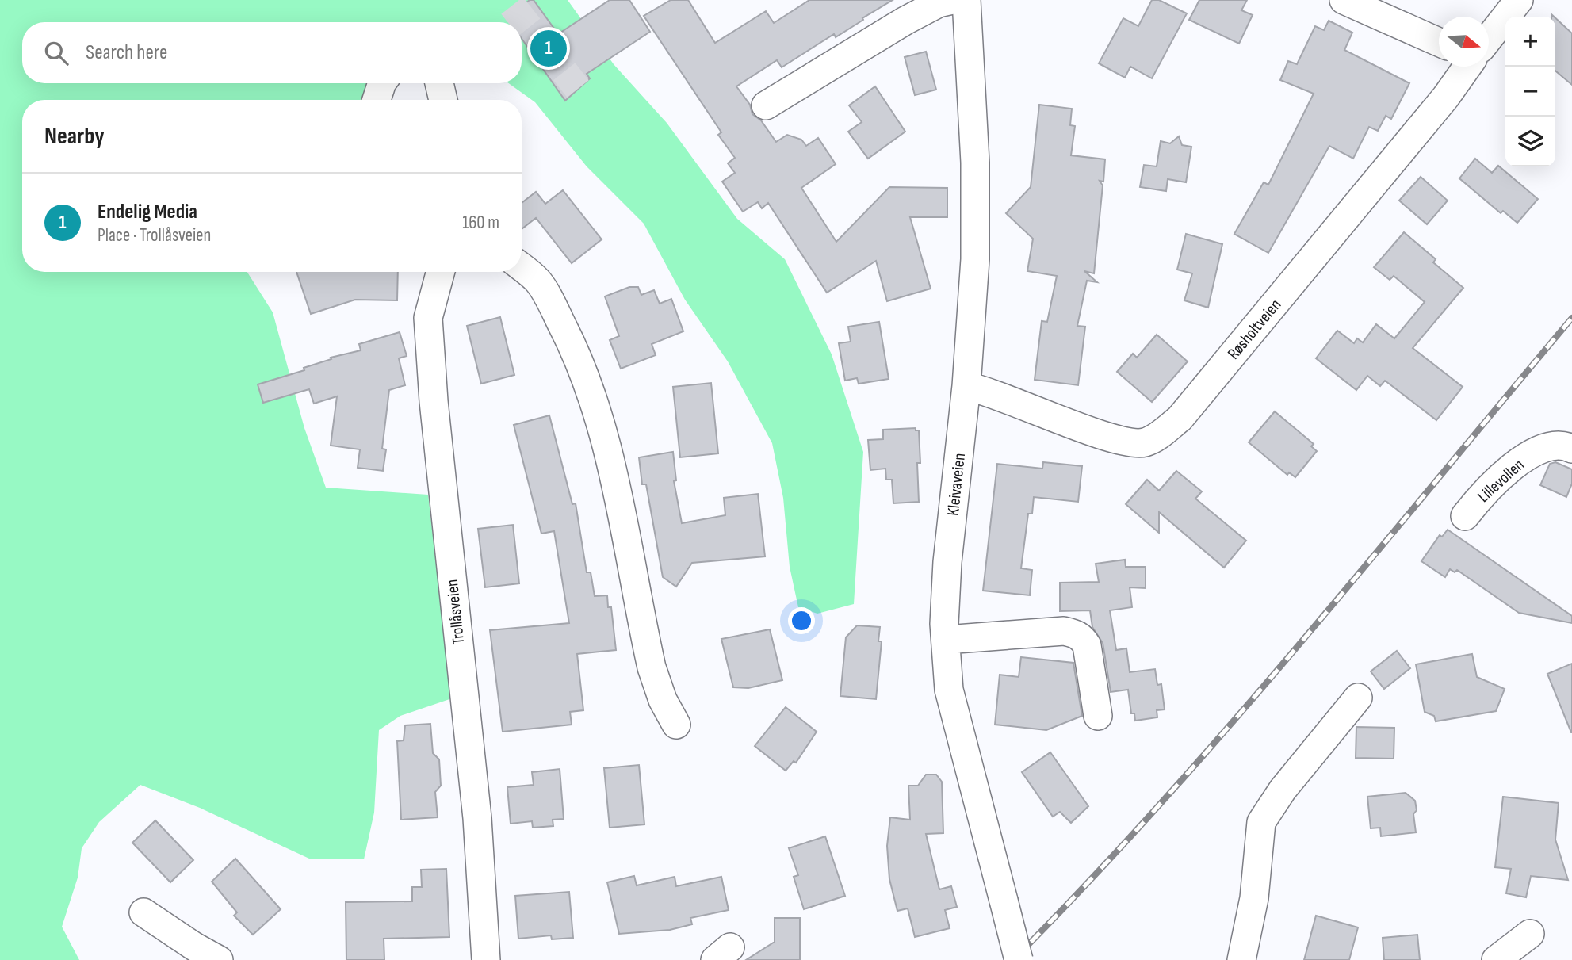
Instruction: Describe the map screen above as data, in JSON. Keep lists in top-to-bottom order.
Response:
{
  "streets": {
    "street": [
      "Røsholtveien",
      "Lillevollen",
      "Kleivaveien",
      "Trollåsveien"
    ]
  },
  "crossings": [
    ["Røsholtveien", "Kleivaveien"]
  ],
  "north": "right",
  "page": {
    "map_buttons": ["+", "−"],
    "search": "Search here",
    "pins": "1",
    "heading": "Nearby",
    "list": [
      {
        "mark": "1",
        "name": "Endelig Media",
        "note": "Place · Trollåsveien",
        "value": "160 m"
      }
    ]
  }
}
